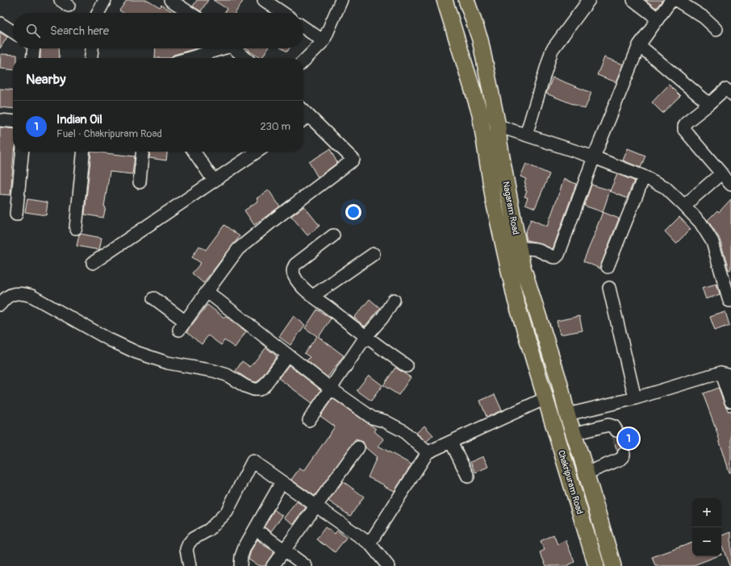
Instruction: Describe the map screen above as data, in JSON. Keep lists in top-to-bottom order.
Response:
{
  "streets": {
    "main road": ["Nagaram Road", "Chakripuram Road"]
  },
  "crossings": [
    ["Nagaram Road", "Chakripuram Road"]
  ],
  "page": {
    "search": "Search here",
    "heading": "Nearby",
    "list": [
      {
        "mark": "1",
        "name": "Indian Oil",
        "note": "Fuel · Chakripuram Road",
        "value": "230 m"
      }
    ],
    "pins": "1",
    "map_buttons": ["+", "−"]
  }
}
